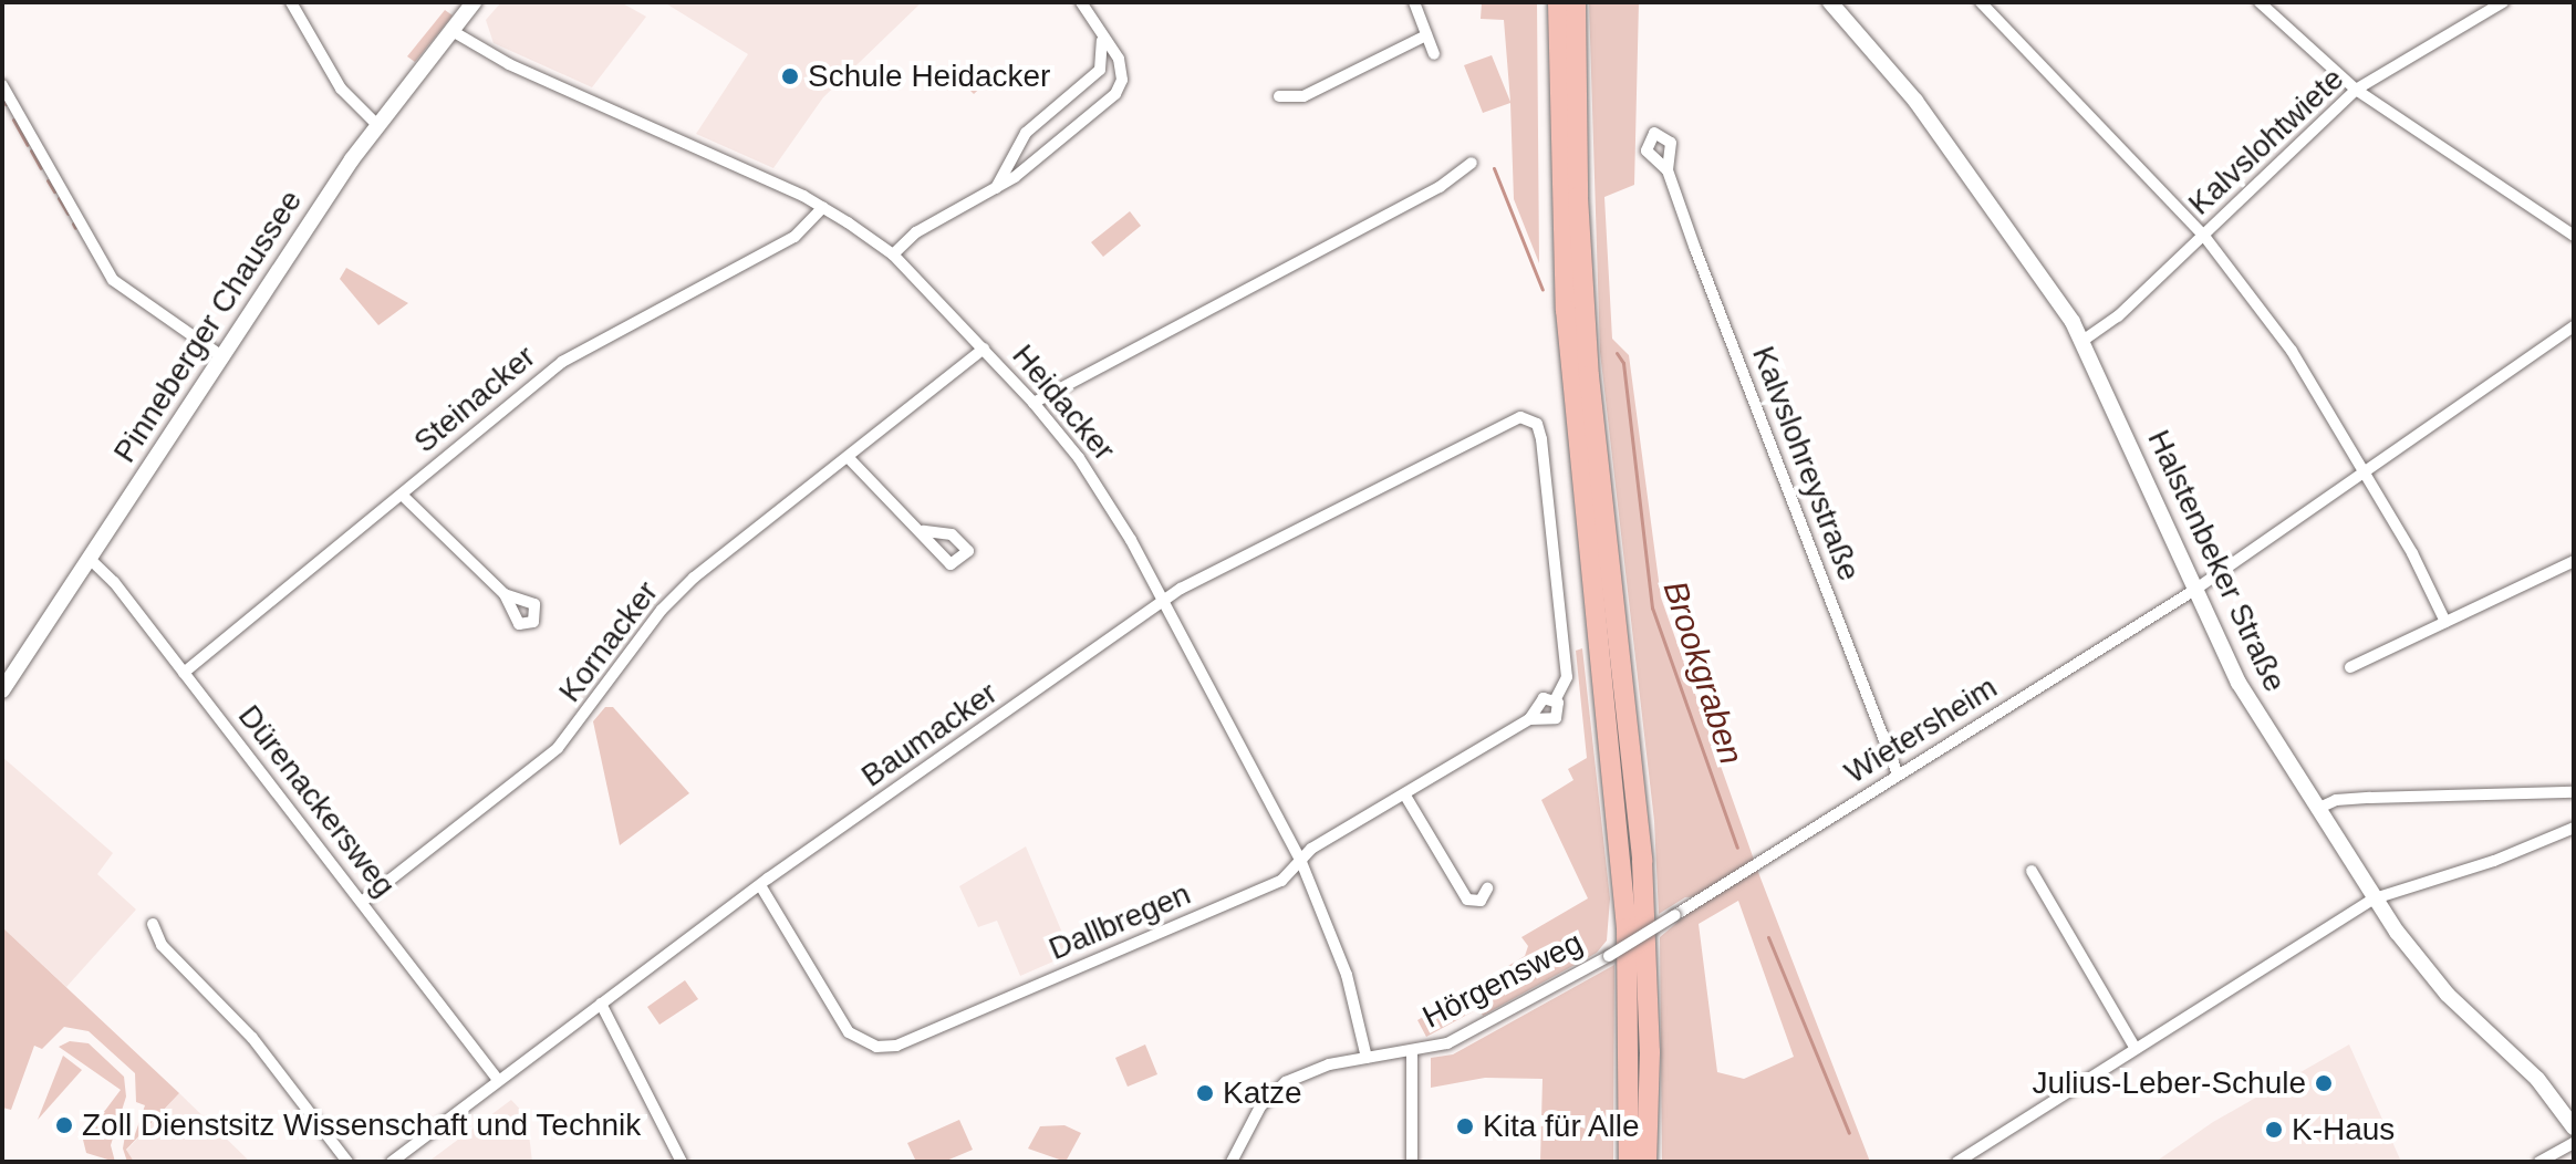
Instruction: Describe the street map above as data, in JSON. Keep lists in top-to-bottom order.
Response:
{
  "streets": {
    "street": [
      "Kalvslohtwiete",
      "Pinneberger Chaussee",
      "Steinacker",
      "Heidacker",
      "Kalvslohreystraße",
      "Halstenbeker Straße",
      "Kornacker",
      "Wietersheim",
      "Baumacker",
      "Dürenackersweg",
      "Dallbregen",
      "Hörgensweg"
    ]
  },
  "crossings": [
    ["Kalvslohtwiete", "Halstenbeker Straße"],
    ["Pinneberger Chaussee", "Heidacker"],
    ["Pinneberger Chaussee", "Dürenackersweg"],
    ["Steinacker", "Heidacker"],
    ["Steinacker", "Dürenackersweg"],
    ["Heidacker", "Kornacker"],
    ["Heidacker", "Baumacker"],
    ["Heidacker", "Dallbregen"],
    ["Heidacker", "Hörgensweg"],
    ["Kalvslohreystraße", "Wietersheim"],
    ["Halstenbeker Straße", "Wietersheim"],
    ["Kornacker", "Dürenackersweg"],
    ["Wietersheim", "Hörgensweg"],
    ["Baumacker", "Dürenackersweg"],
    ["Baumacker", "Dallbregen"]
  ],
  "water": ["Brookgraben"],
  "places": [
    "Schule Heidacker",
    "Julius-Leber-Schule",
    "Katze",
    "Zoll Dienstsitz Wissenschaft und Technik",
    "Kita für Alle",
    "K-Haus"
  ]
}
